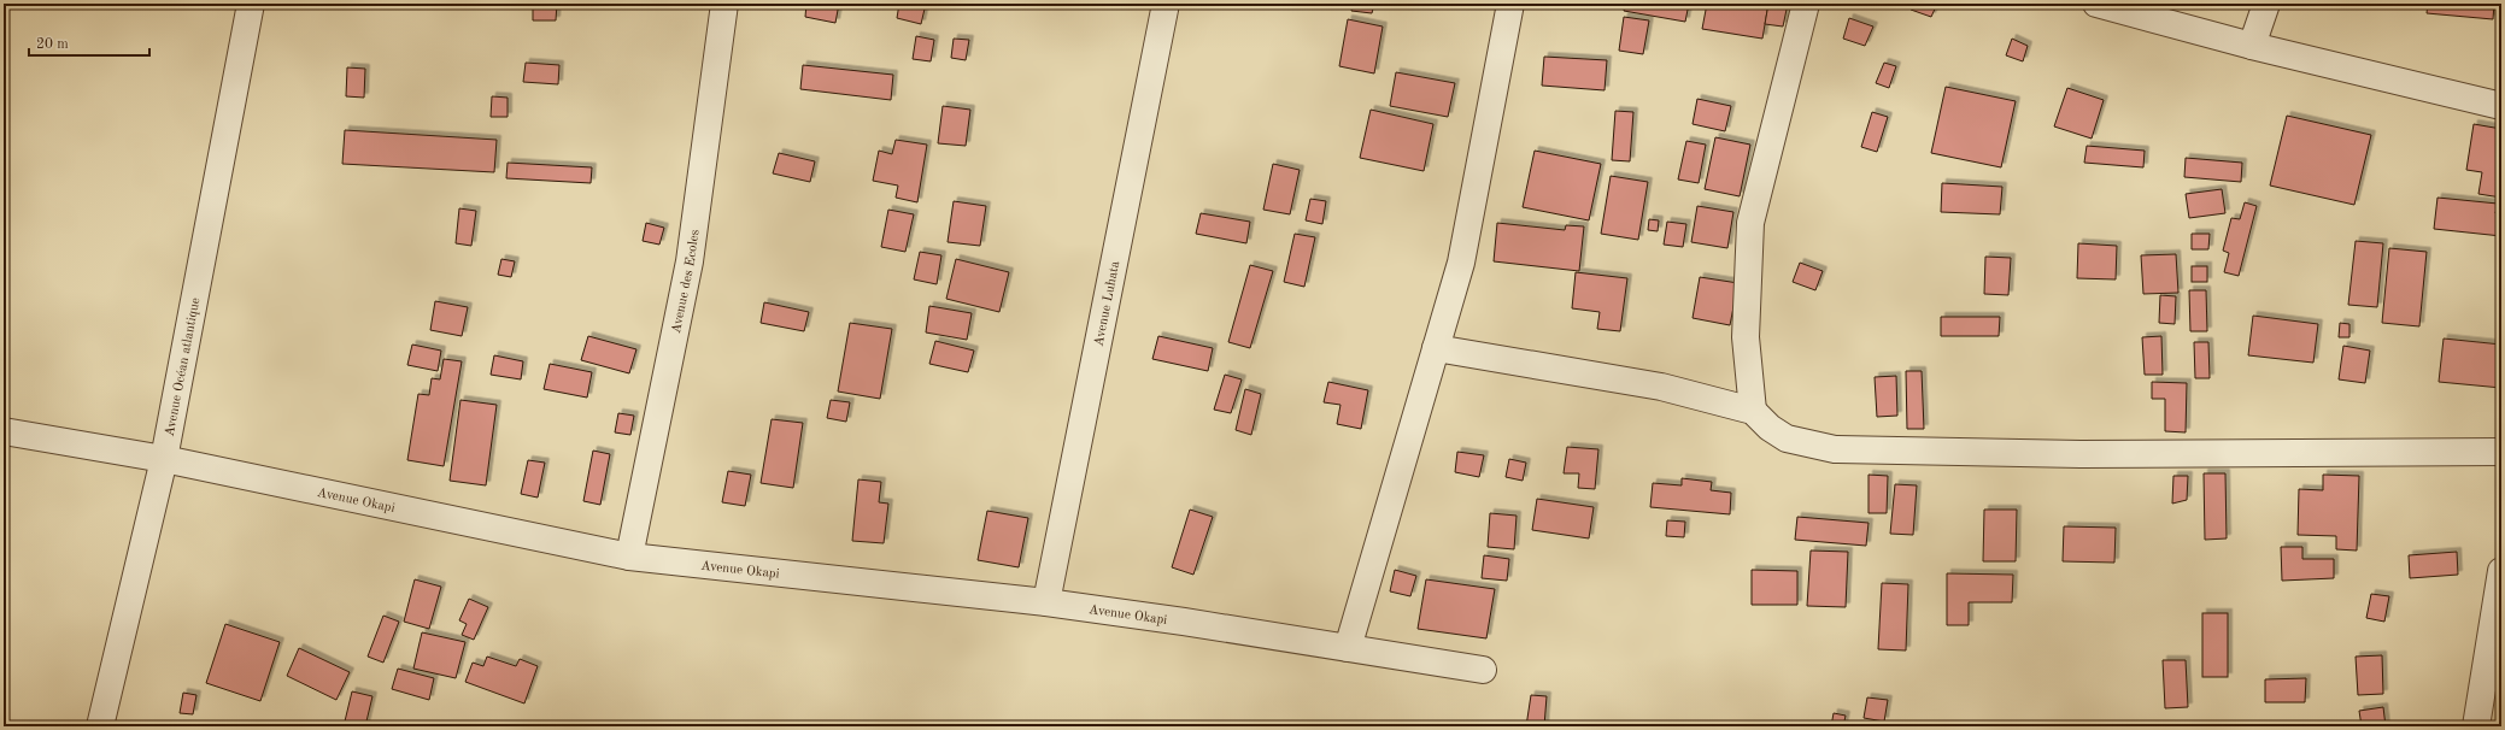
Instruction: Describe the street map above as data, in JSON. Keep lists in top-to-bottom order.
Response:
{
  "streets": {
    "street": [
      "Avenue des Ecoles",
      "Avenue Luhata",
      "Avenue Océan atlantique",
      "Avenue Okapi"
    ]
  },
  "crossings": [
    ["Avenue des Ecoles", "Avenue Okapi"],
    ["Avenue Luhata", "Avenue Okapi"],
    ["Avenue Océan atlantique", "Avenue Okapi"]
  ],
  "scale_bar": "20 m"
}
